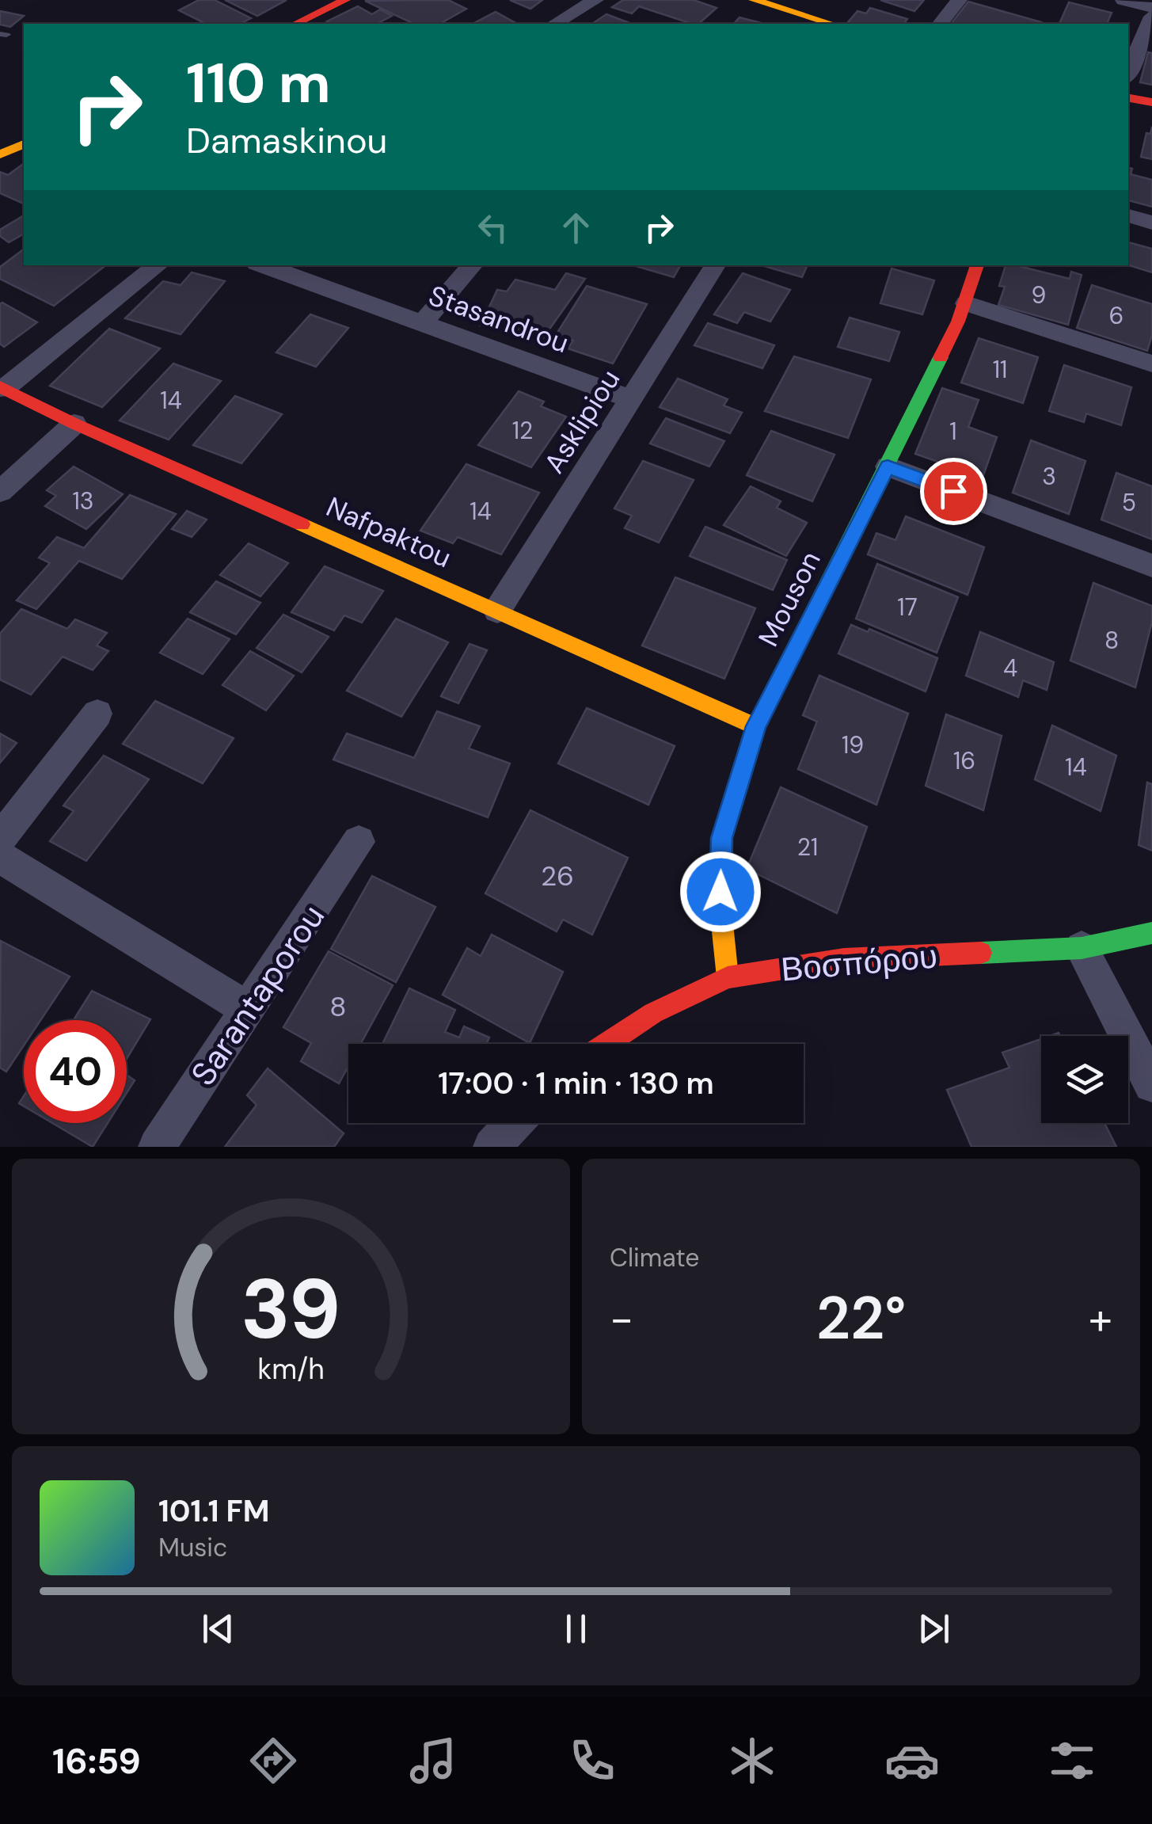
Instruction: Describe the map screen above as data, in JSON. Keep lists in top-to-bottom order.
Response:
{
  "streets": {
    "street": [
      "Stasandrou",
      "Asklipiou",
      "Nafpaktou",
      "Mouson",
      "Βοσπόρου",
      "Sarantaporou"
    ]
  },
  "crossings": [
    ["Stasandrou", "Asklipiou"],
    ["Asklipiou", "Nafpaktou"],
    ["Nafpaktou", "Mouson"],
    ["Mouson", "Βοσπόρου"]
  ],
  "house_numbers": [
    "9",
    "6",
    "11",
    "14",
    "12",
    "1",
    "3",
    "13",
    "5",
    "14",
    "17",
    "8",
    "4",
    "19",
    "16",
    "14",
    "21",
    "26",
    "8"
  ],
  "page": {
    "turn": ["110 m", "Damaskinou"],
    "limit": "40",
    "trip": "17:00 · 1 min · 130 m",
    "tile": "Climate",
    "heat": ["−", "22°", "+"],
    "song": ["101.1 FM", "Music"],
    "tabs": "16:59",
    "gauge": ["39", "km/h"]
  }
}
